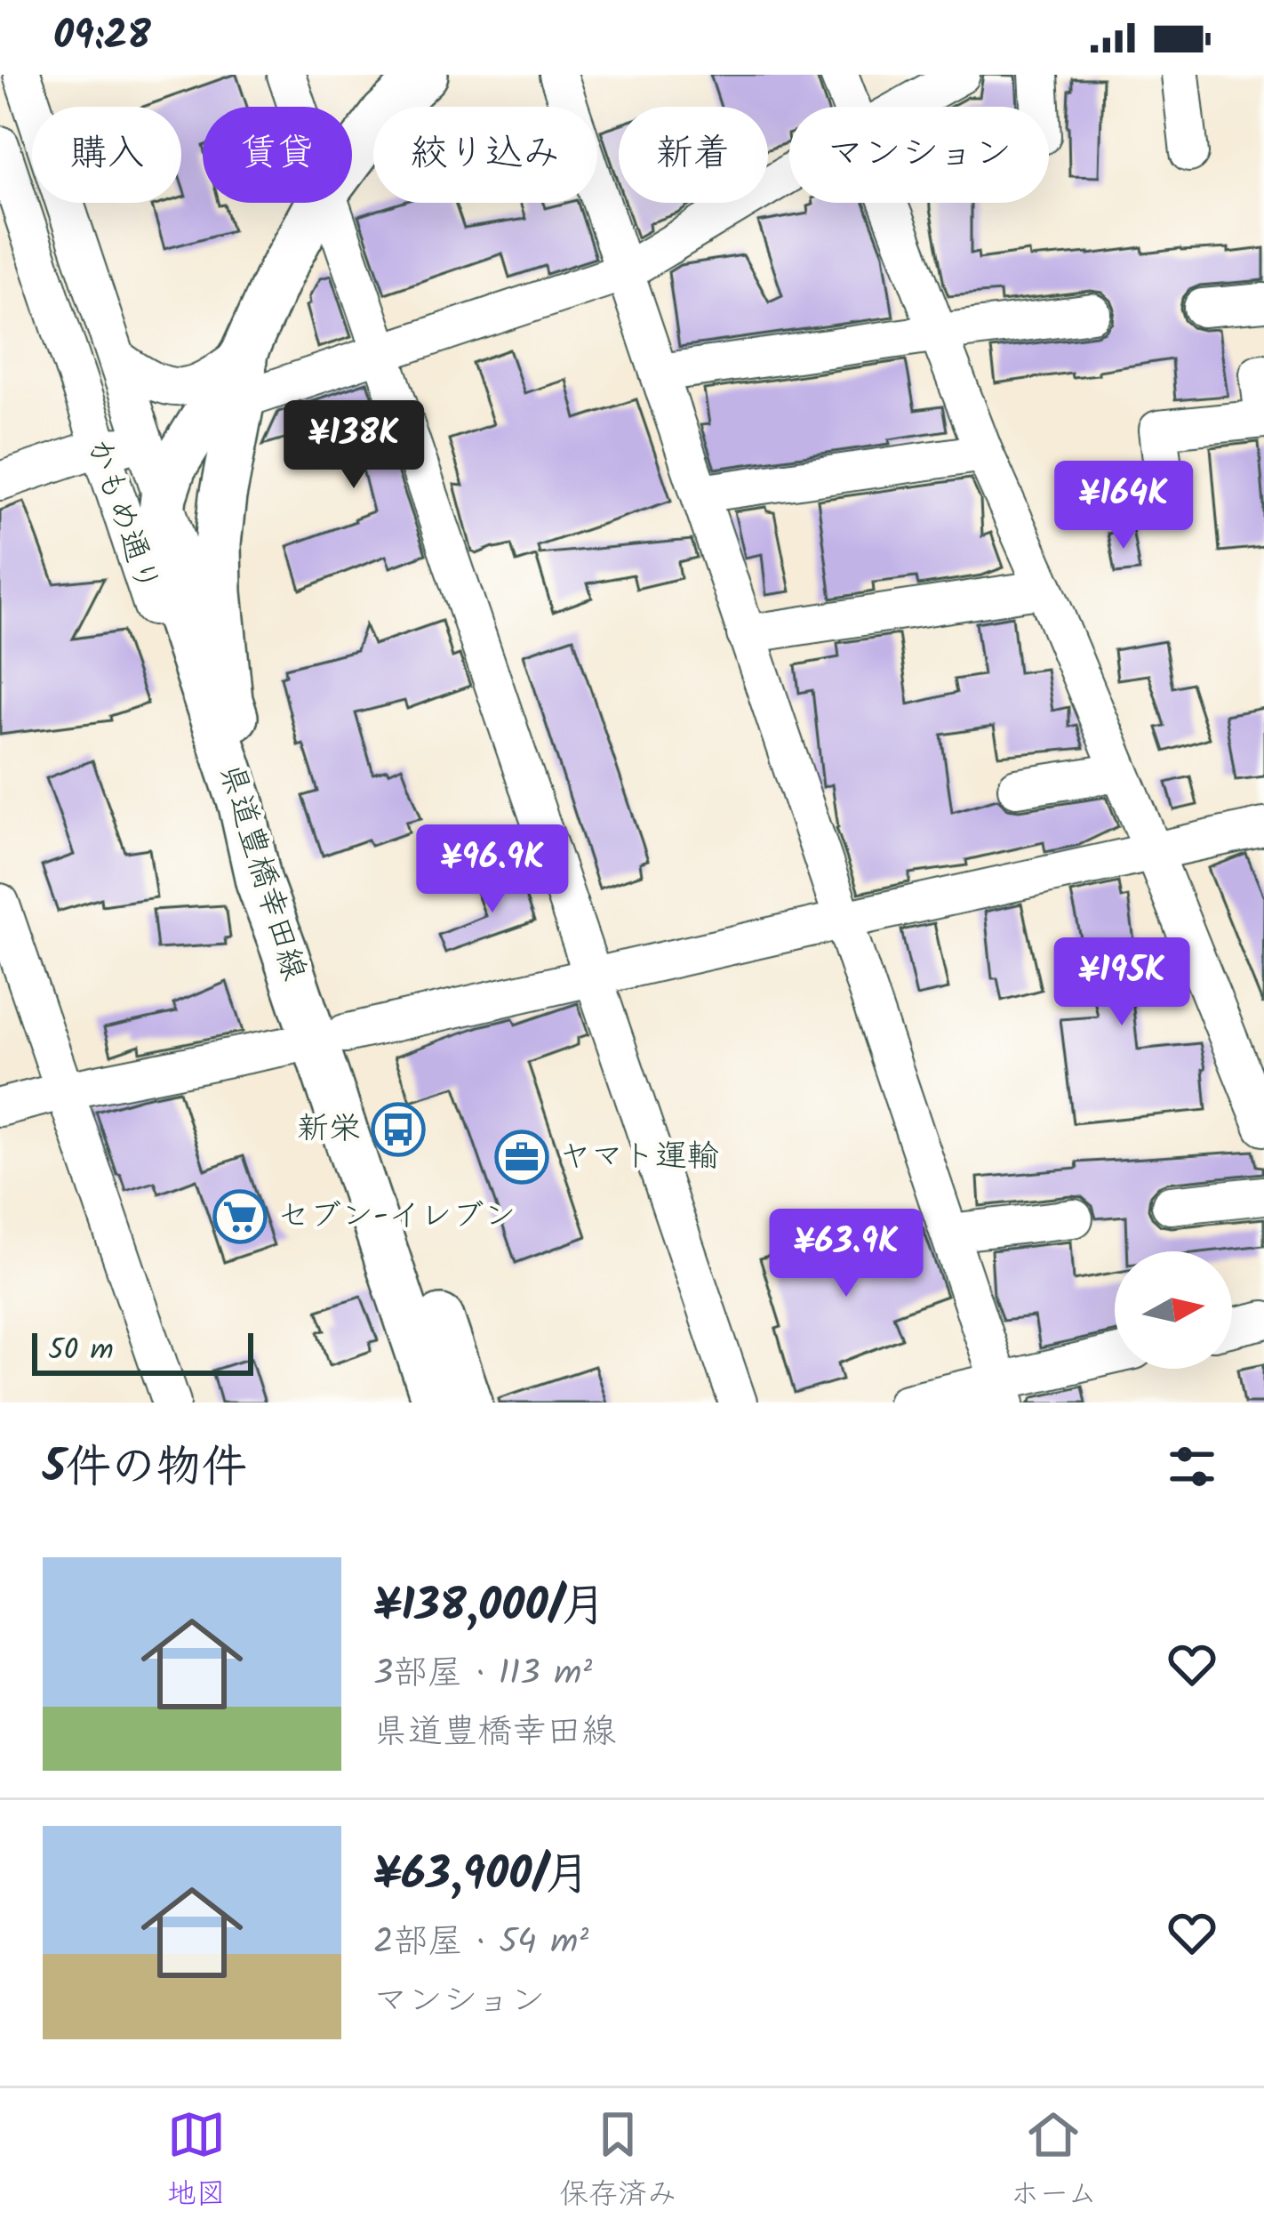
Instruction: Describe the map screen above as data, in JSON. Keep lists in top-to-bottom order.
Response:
{
  "streets": {
    "main road": ["県道豊橋幸田線"],
    "street": ["かもめ通り"]
  },
  "crossings": [
    ["かもめ通り", "県道豊橋幸田線"]
  ],
  "places": {
    "bus stop": ["新栄"],
    "office": ["ヤマト運輸"],
    "supermarket": ["セブン-イレブン"]
  },
  "scale_bar": "50 m",
  "north": "right",
  "page": {
    "status": "09:28",
    "chip": [
      "購入",
      "賃貸",
      "絞り込み",
      "新着",
      "マンション"
    ],
    "price": [
      "¥138K",
      "¥164K",
      "¥96.9K",
      "¥195K",
      "¥63.9K"
    ],
    "scale": "50 m",
    "heading": "5件の物件",
    "list": [
      {
        "name": "¥138,000/月",
        "note": "3部屋 · 113 m² · 県道豊橋幸田線"
      },
      {
        "name": "¥63,900/月",
        "note": "2部屋 · 54 m² · マンション"
      }
    ],
    "tabs": ["地図", "保存済み", "ホーム"]
  }
}
